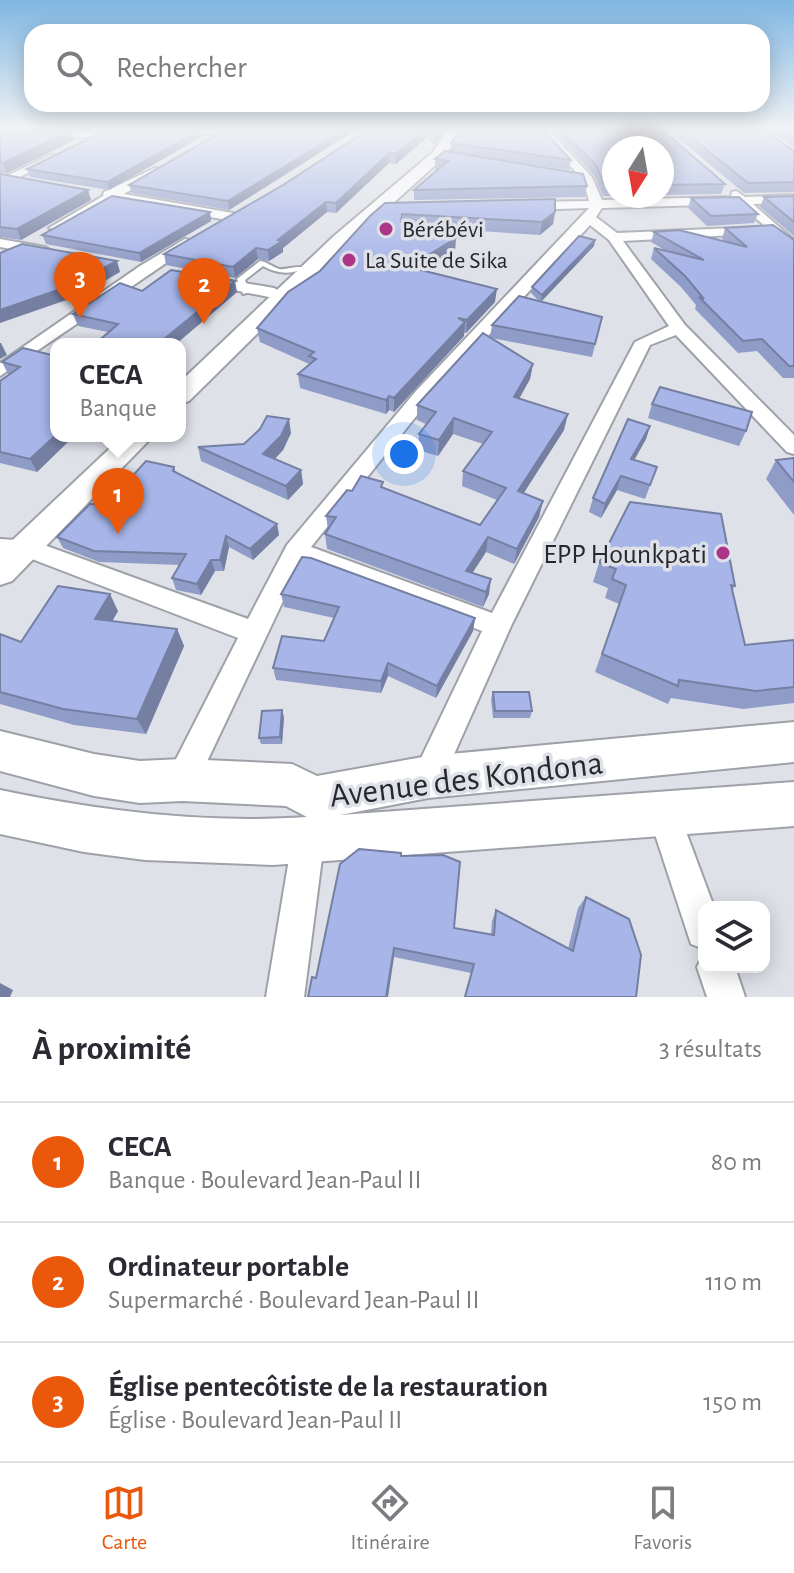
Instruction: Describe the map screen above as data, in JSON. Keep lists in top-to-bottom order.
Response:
{
  "streets": {
    "main road": ["Avenue des Kondona"]
  },
  "places": ["Bérébévi", "La Suite de Sika", "EPP Hounkpati"],
  "north": "bottom",
  "page": {
    "search": "Rechercher",
    "pins": ["3", "2", "1"],
    "popup": ["CECA", "Banque"],
    "heading": ["À proximité", "3 résultats"],
    "list": [
      {
        "mark": "1",
        "name": "CECA",
        "note": "Banque · Boulevard Jean-Paul II",
        "value": "80 m"
      },
      {
        "mark": "2",
        "name": "Ordinateur portable",
        "note": "Supermarché · Boulevard Jean-Paul II",
        "value": "110 m"
      },
      {
        "mark": "3",
        "name": "Église pentecôtiste de la restauration",
        "note": "Église · Boulevard Jean-Paul II",
        "value": "150 m"
      }
    ],
    "nav": ["Carte", "Itinéraire", "Favoris"]
  }
}
